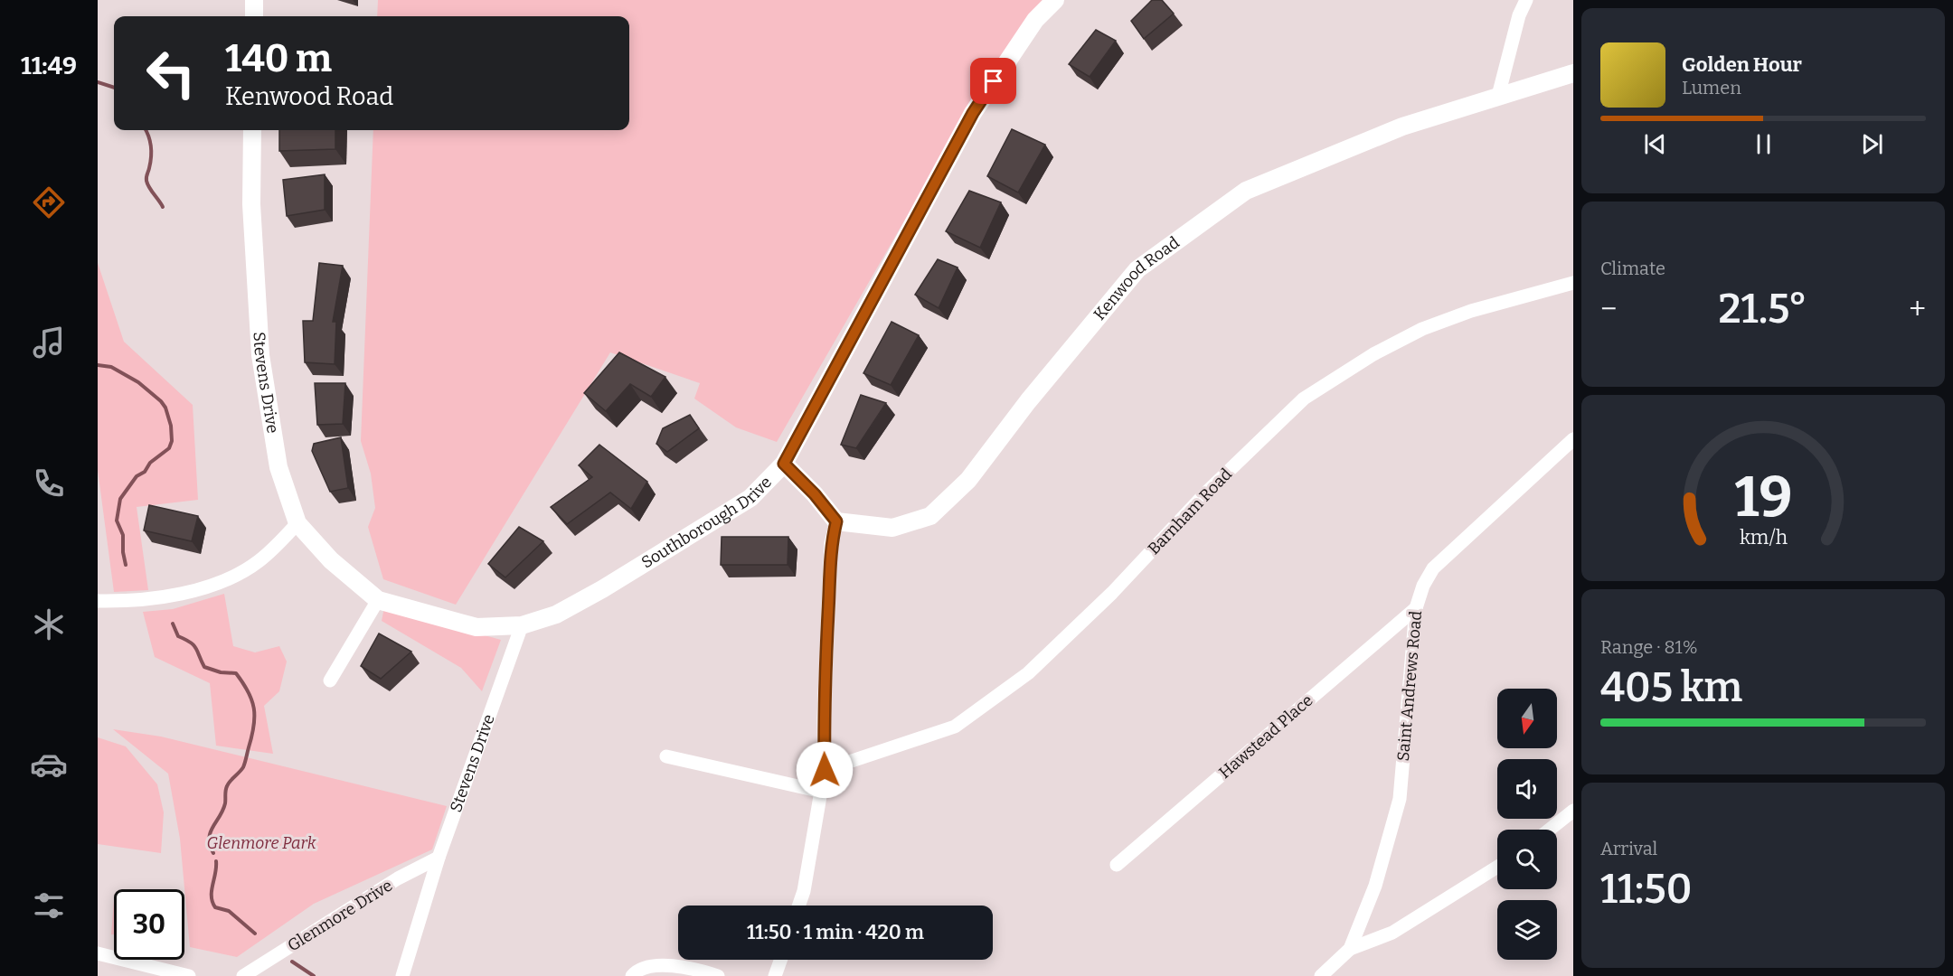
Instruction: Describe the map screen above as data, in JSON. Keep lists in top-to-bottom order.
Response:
{
  "streets": {
    "street": [
      "Kenwood Road",
      "Stevens Drive",
      "Barnham Road",
      "Southborough Drive",
      "Saint Andrews Road",
      "Hawstead Place",
      "Glenmore Drive"
    ]
  },
  "crossings": [
    ["Stevens Drive", "Southborough Drive"],
    ["Stevens Drive", "Glenmore Drive"],
    ["Saint Andrews Road", "Hawstead Place"]
  ],
  "parks": ["Glenmore Park"],
  "north": "bottom",
  "page": {
    "tabs": "11:49",
    "turn": ["140 m", "Kenwood Road"],
    "song": ["Golden Hour", "Lumen"],
    "tile": [
      "Climate",
      ["Range · 81%", "405 km"],
      ["Arrival", "11:50"]
    ],
    "heat": ["−", "21.5°", "+"],
    "limit": "30",
    "trip": "11:50 · 1 min · 420 m",
    "gauge": ["19", "km/h"]
  }
}
